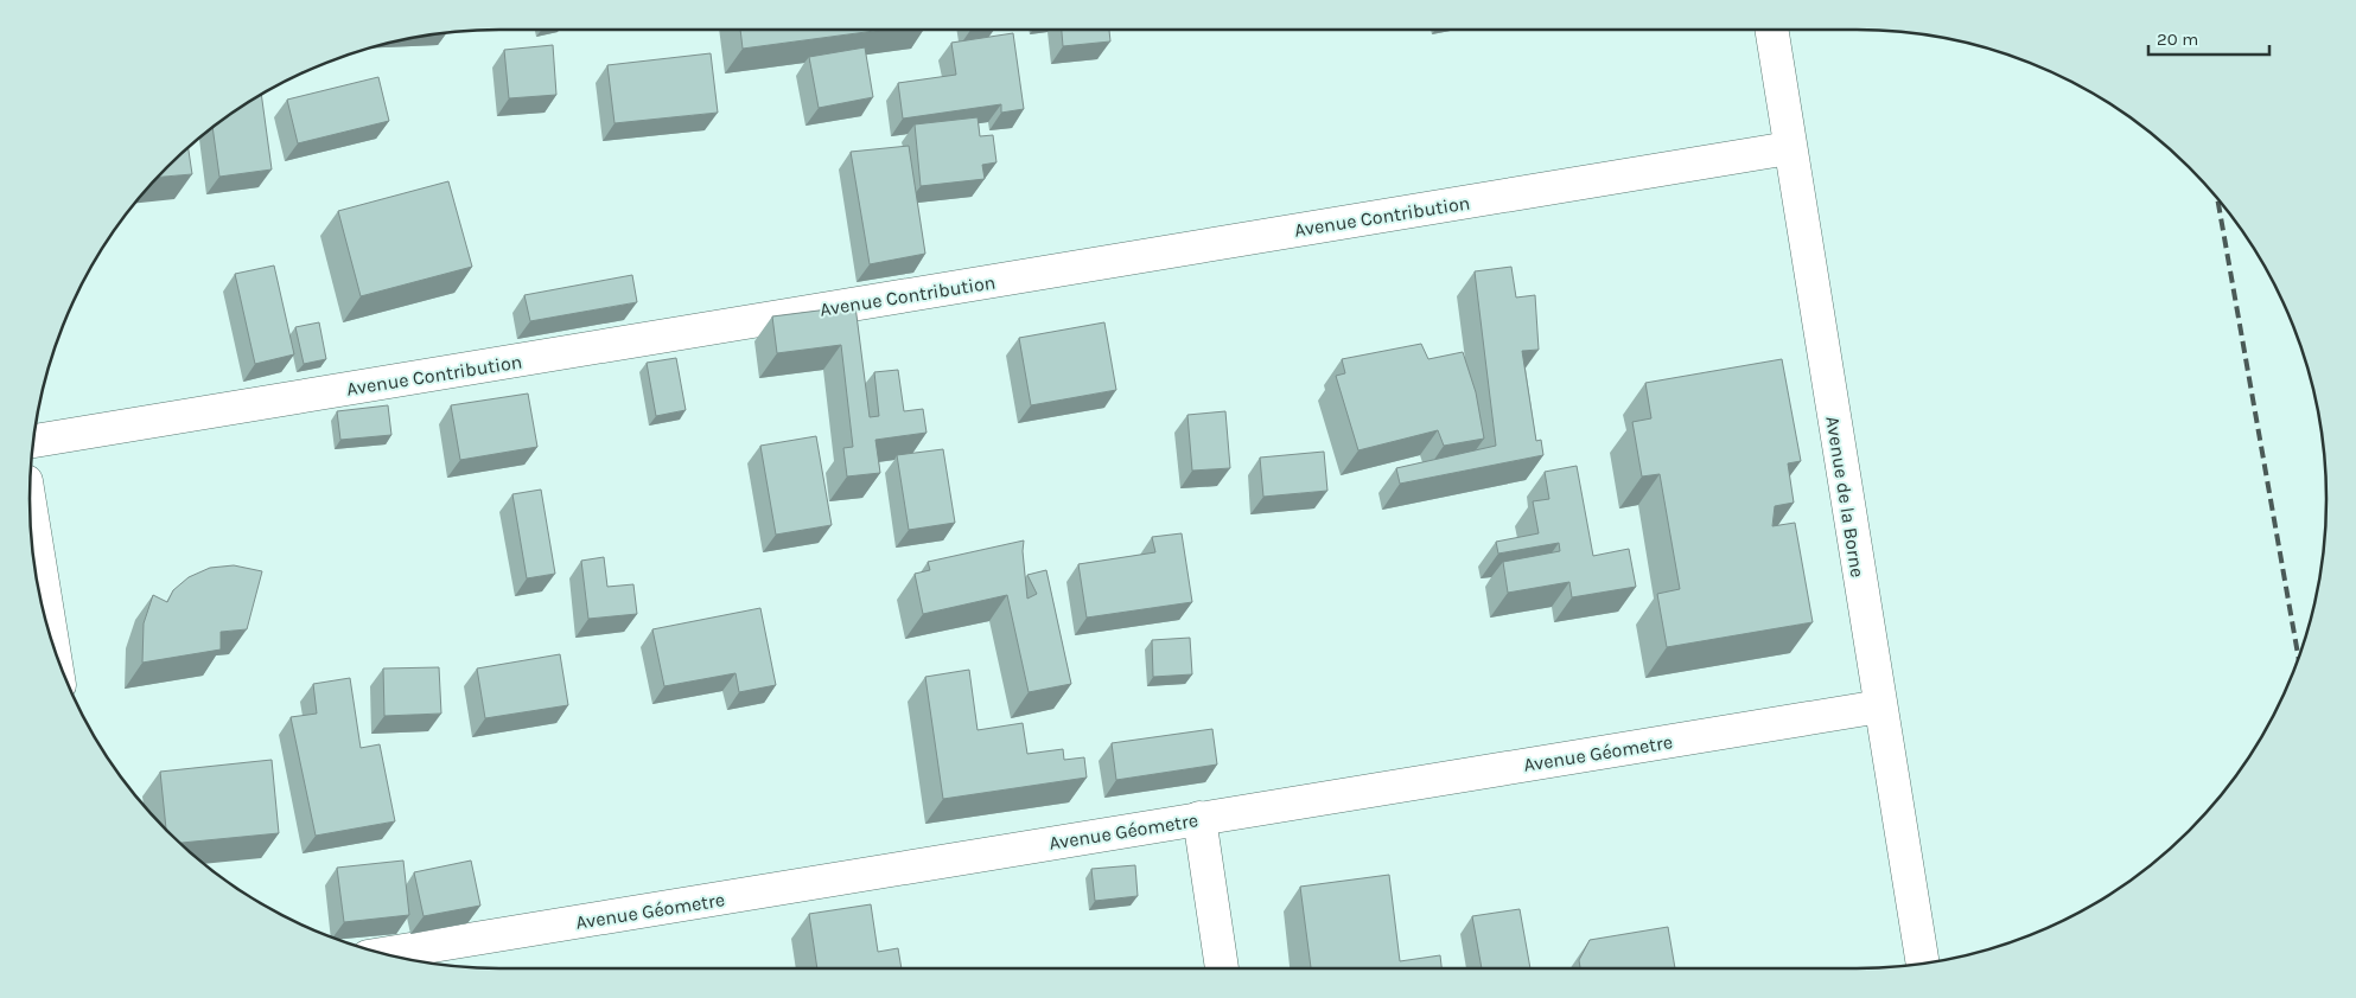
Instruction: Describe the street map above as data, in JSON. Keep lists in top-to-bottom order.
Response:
{
  "streets": {
    "street": ["Avenue Contribution", "Avenue de la Borne", "Avenue Géometre"]
  },
  "crossings": [
    ["Avenue Contribution", "Avenue de la Borne"],
    ["Avenue de la Borne", "Avenue Géometre"]
  ],
  "scale_bar": "20 m"
}
